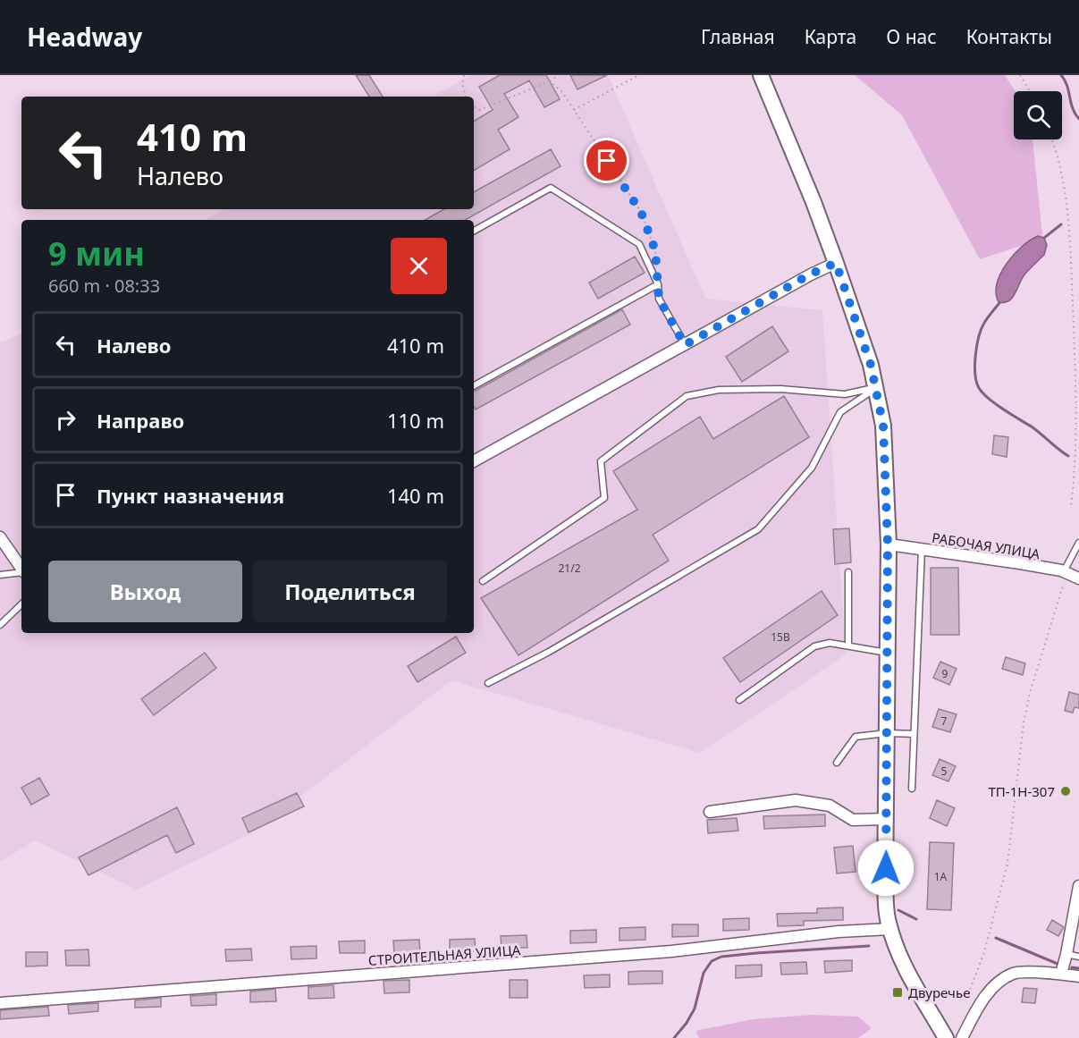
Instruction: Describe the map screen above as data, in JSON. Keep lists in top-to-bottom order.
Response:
{
  "streets": {
    "street": ["РАБОЧАЯ УЛИЦА", "СТРОИТЕЛЬНАЯ УЛИЦА"]
  },
  "places": {
    "other": ["ТП-1Н-307"],
    "transit": ["Двуречье"]
  },
  "house_numbers": [
    "21/2",
    "15В",
    "9",
    "7",
    "5",
    "1А"
  ],
  "page": {
    "header": "Headway",
    "nav": [
      "Главная",
      "Карта",
      "О нас",
      "Контакты"
    ],
    "turn": ["410 m", "Налево"],
    "heading": ["9 мин", "660 m · 08:33"],
    "list": [
      {
        "name": "Налево",
        "value": "410 m"
      },
      {
        "name": "Направо",
        "value": "110 m"
      },
      {
        "name": "Пункт назначения",
        "value": "140 m"
      }
    ],
    "buttons": ["Выход", "Поделиться"]
  }
}
